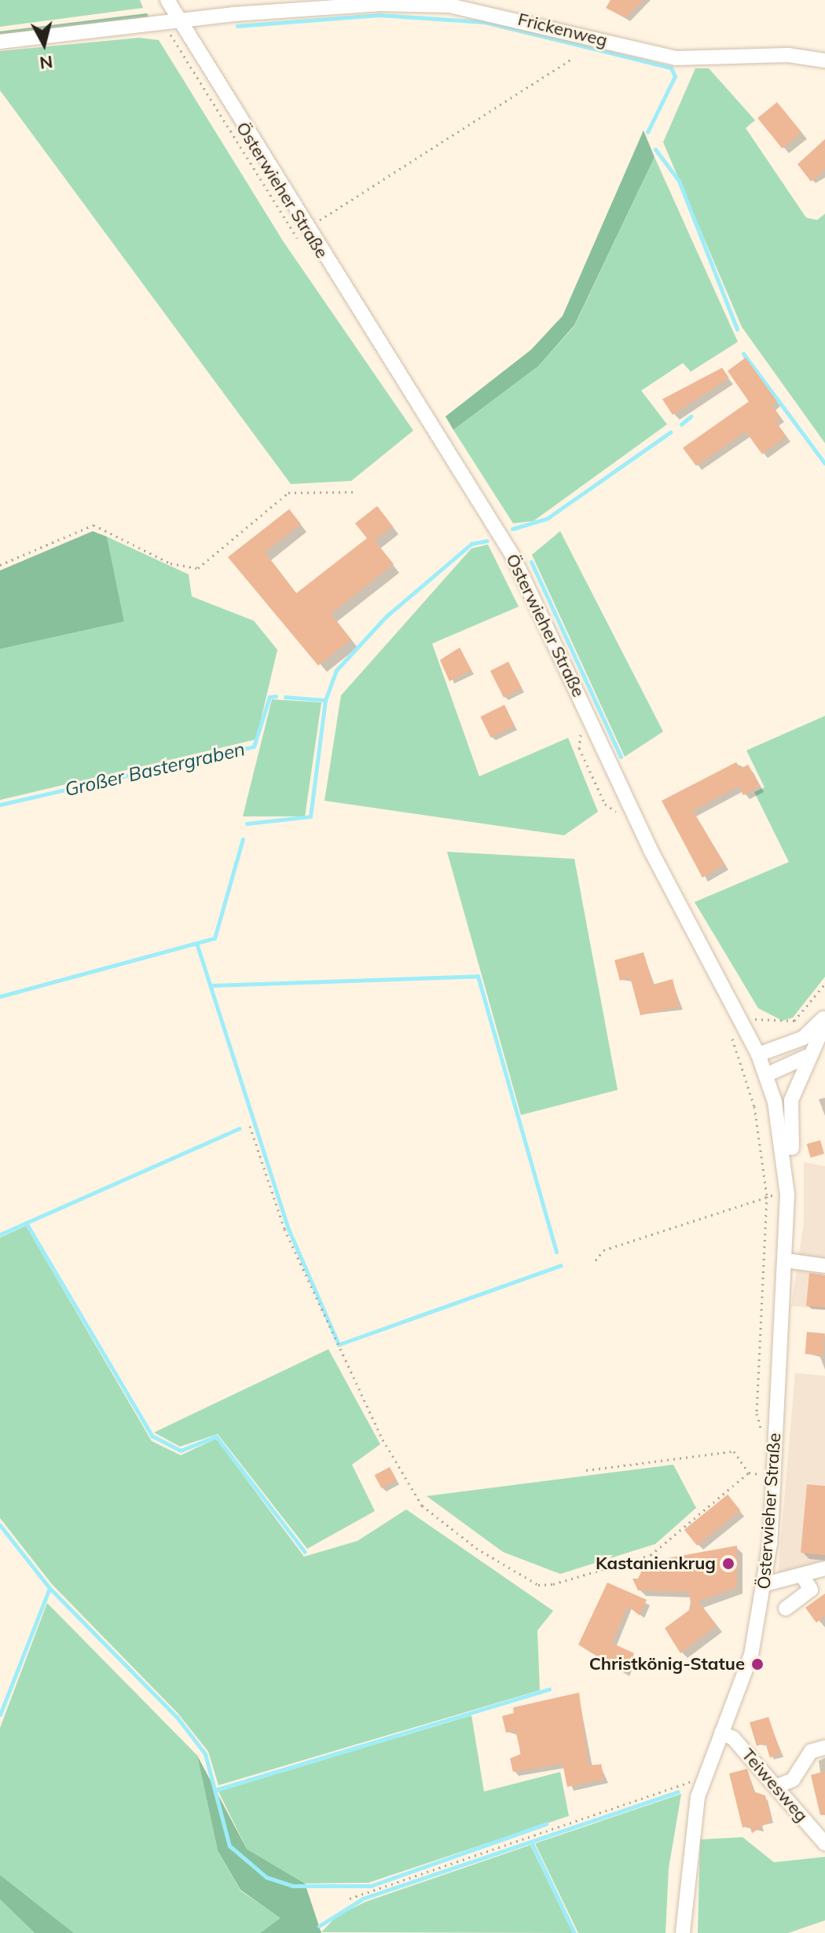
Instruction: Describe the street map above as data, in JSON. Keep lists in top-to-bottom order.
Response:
{
  "streets": {
    "street": ["Frickenweg", "Österwieher Straße", "Teiwesweg"]
  },
  "crossings": [
    ["Frickenweg", "Österwieher Straße"],
    ["Österwieher Straße", "Teiwesweg"]
  ],
  "water": ["Großer Bastergraben"],
  "places": ["Kastanienkrug", "Christkönig-Statue"],
  "north": "bottom"
}
